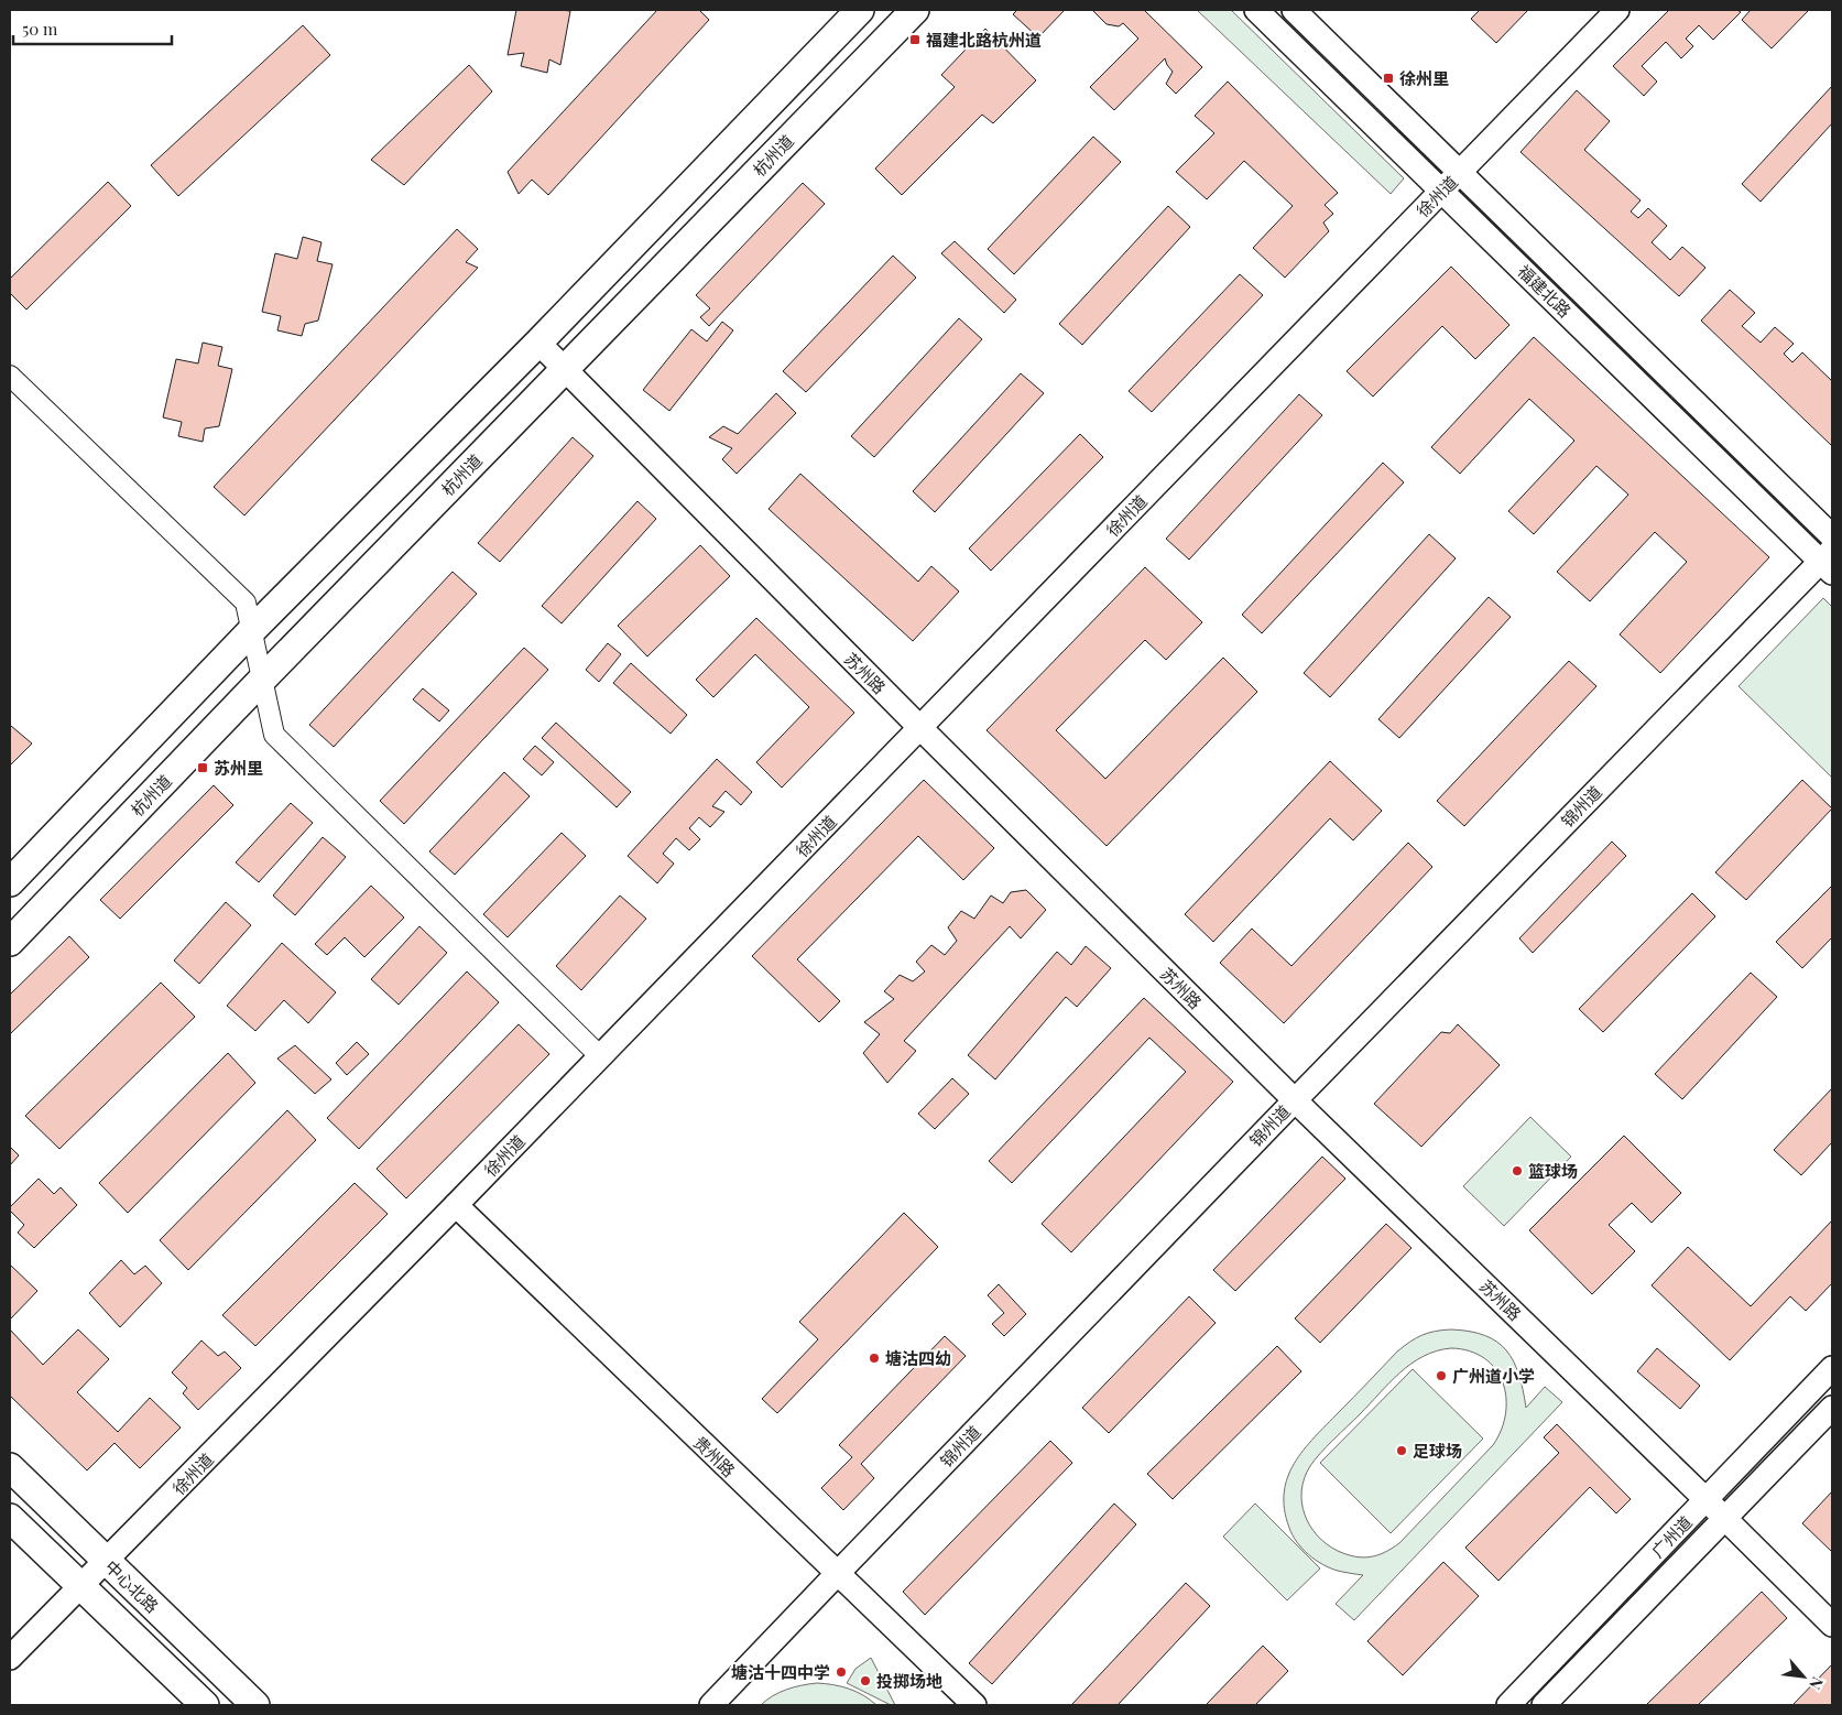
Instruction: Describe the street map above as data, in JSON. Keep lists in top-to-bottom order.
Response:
{
  "streets": {
    "main road": ["杭州道", "中心北路"],
    "street": [
      "徐州道",
      "福建北路",
      "苏州路",
      "锦州道",
      "贵州路",
      "广州道"
    ]
  },
  "crossings": [
    ["杭州道", "苏州路"],
    ["徐州道", "福建北路"],
    ["徐州道", "苏州路"],
    ["徐州道", "贵州路"],
    ["徐州道", "中心北路"],
    ["福建北路", "锦州道"],
    ["苏州路", "锦州道"],
    ["苏州路", "广州道"],
    ["锦州道", "贵州路"]
  ],
  "places": {
    "transit": ["福建北路杭州道", "徐州里", "苏州里"],
    "other": [
      "篮球场",
      "塘沽四幼",
      "广州道小学",
      "足球场",
      "塘沽十四中学",
      "投掷场地"
    ]
  },
  "scale_bar": "50 m",
  "north": "bottom right"
}
